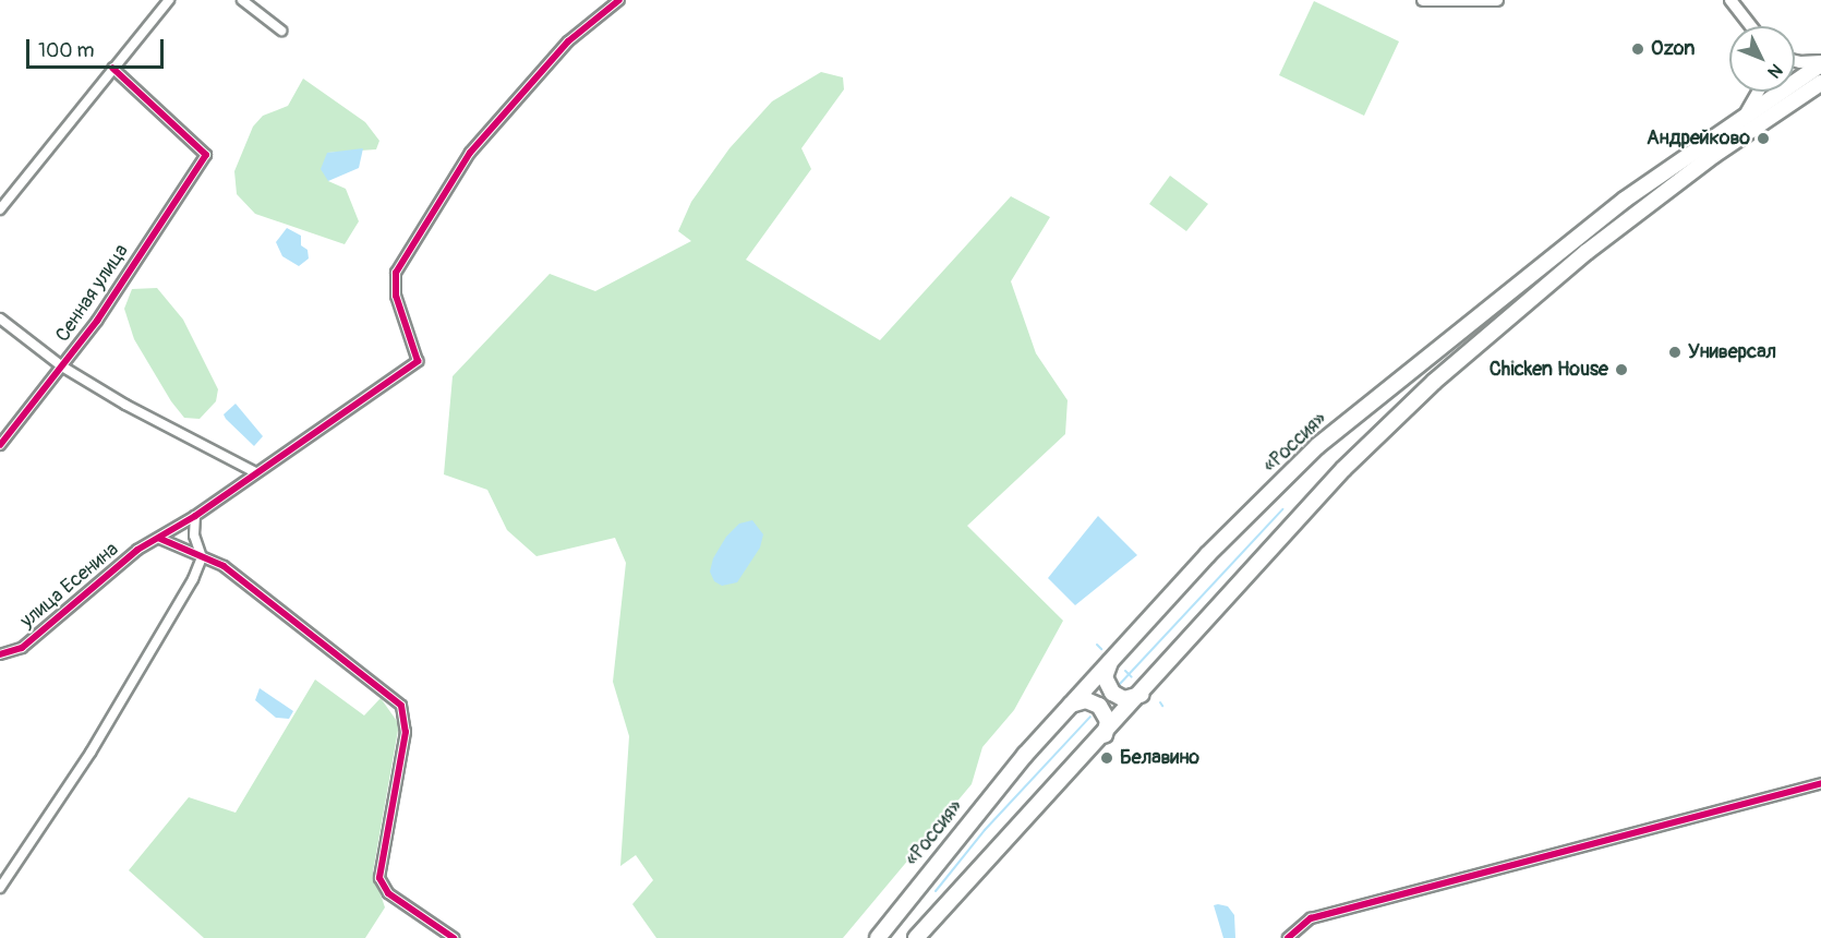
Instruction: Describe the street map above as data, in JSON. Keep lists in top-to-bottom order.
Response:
{
  "streets": {
    "highway": ["«Россия»"],
    "street": ["Сенная улица", "улица Есенина"]
  },
  "places": [
    "Ozon",
    "Андрейково",
    "Универсал",
    "Chicken House",
    "Белавино"
  ],
  "scale_bar": "100 m",
  "north": "bottom right"
}
